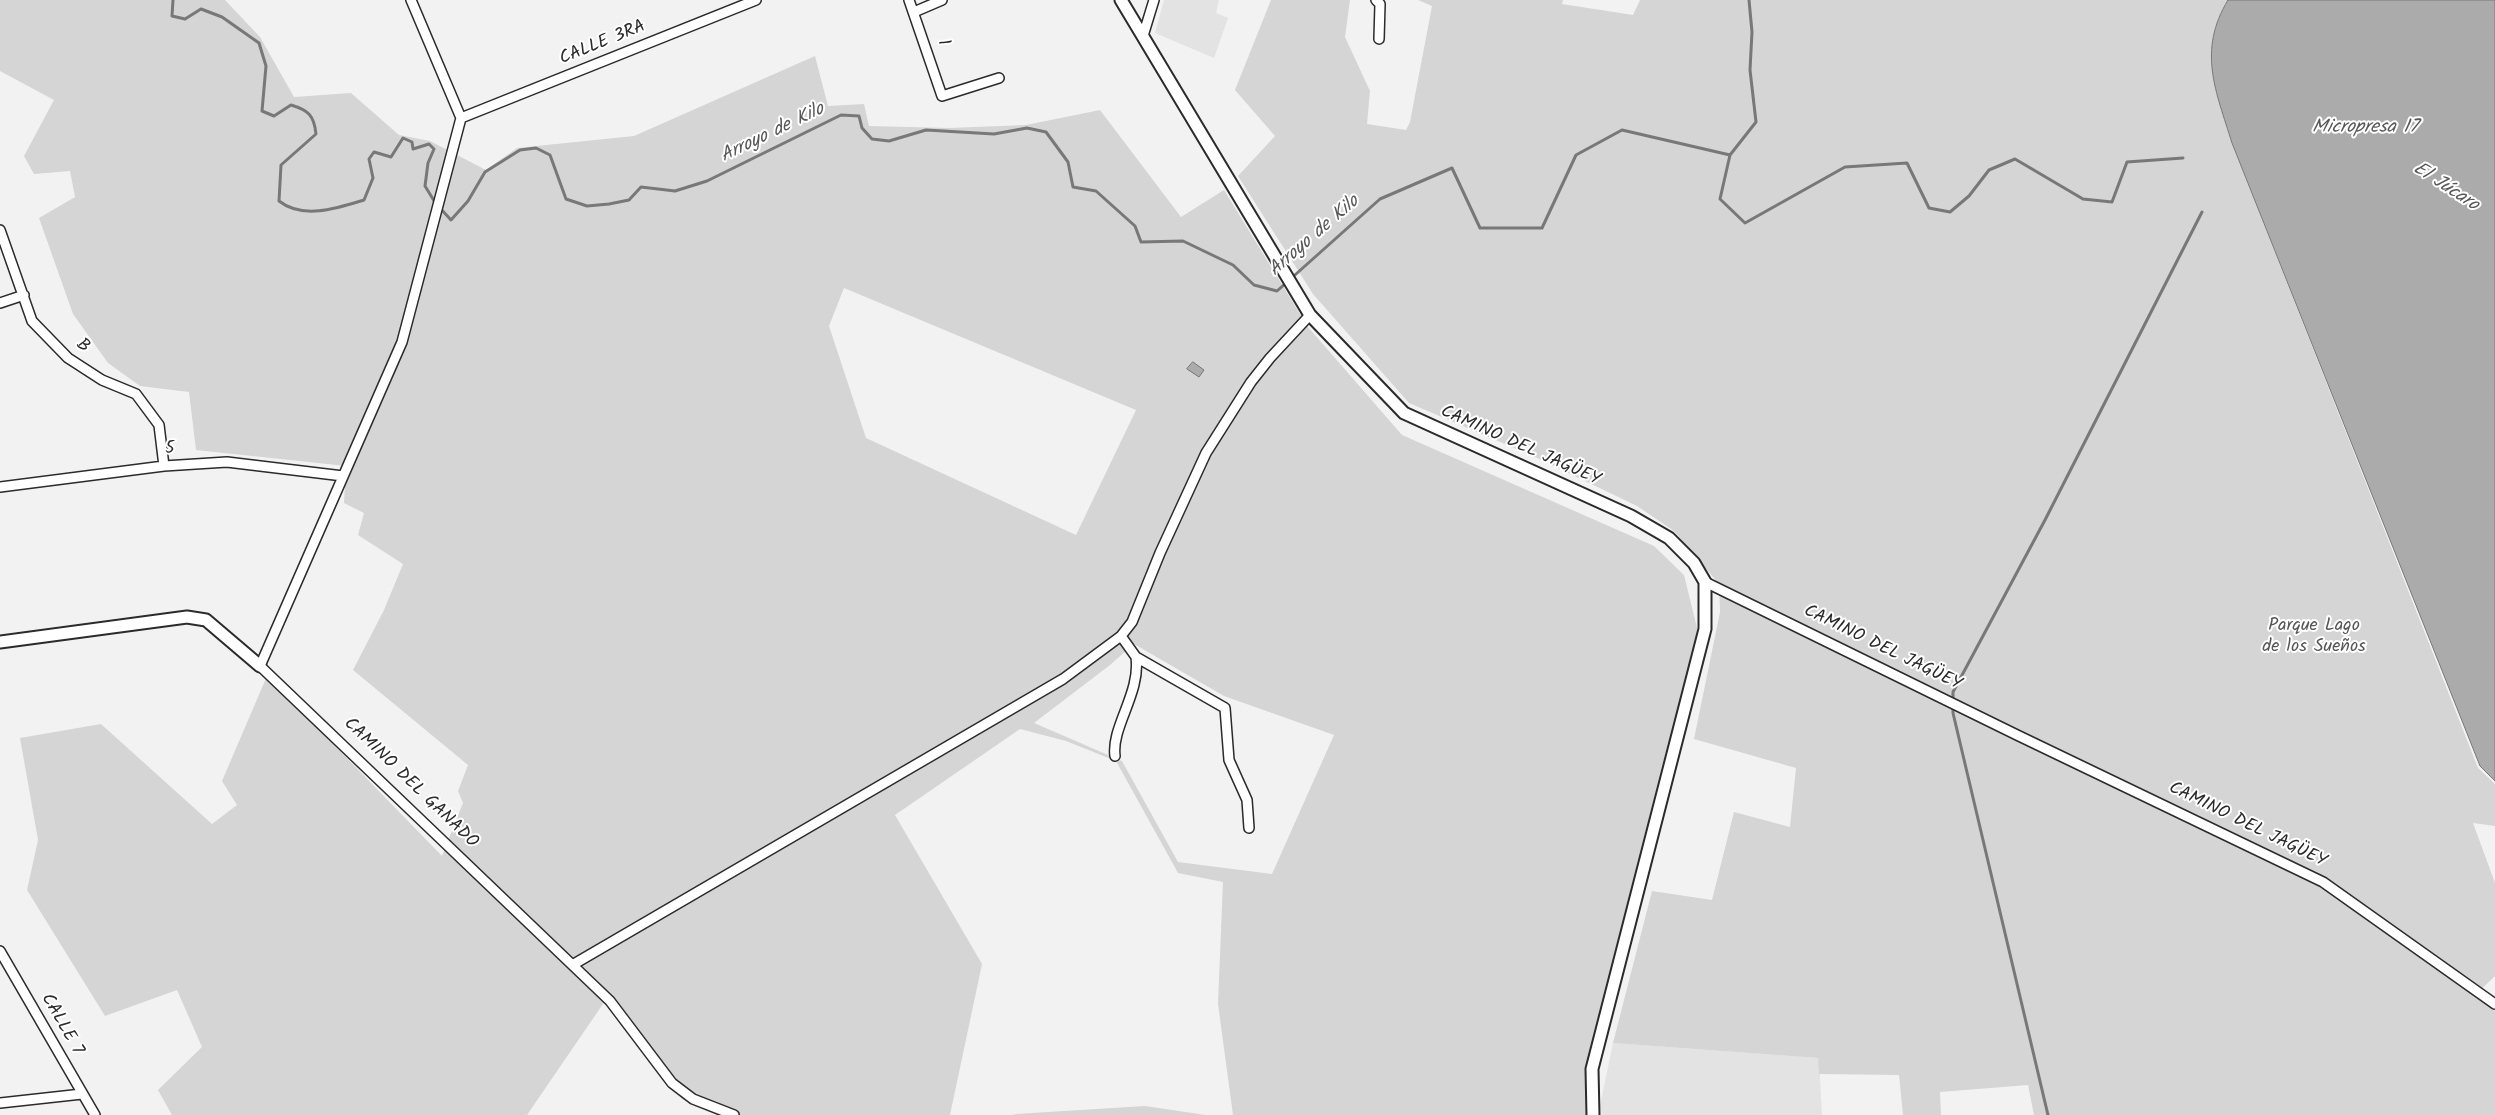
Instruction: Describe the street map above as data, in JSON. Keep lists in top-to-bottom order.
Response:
{
  "streets": {
    "street": [
      "1",
      "CALLE 3RA",
      "B",
      "CAMINO DEL JAGÜEY",
      "5",
      "CAMINO DEL GANADO",
      "CALLE 7"
    ]
  },
  "crossings": [
    ["B", "5"]
  ],
  "water": ["Micropresa 17", "Arroyo de Kilo", "El Júcaro"],
  "parks": ["Parque Lago de los Sueños"]
}
